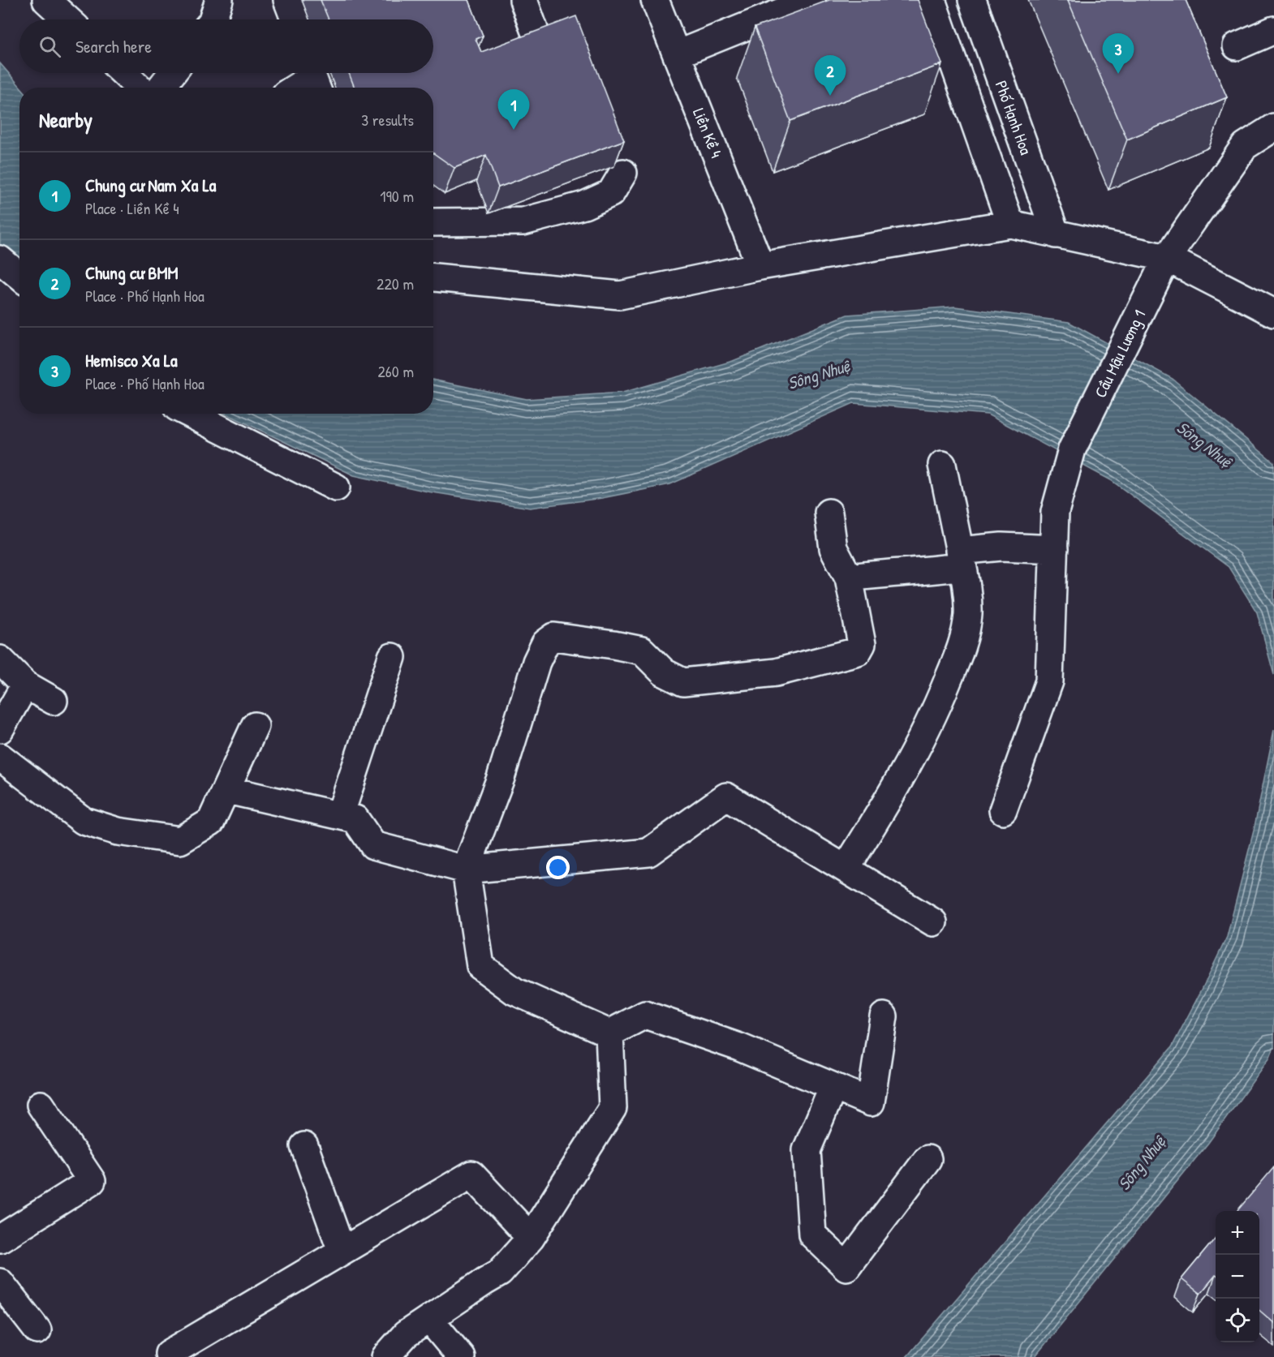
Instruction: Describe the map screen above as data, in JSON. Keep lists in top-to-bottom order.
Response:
{
  "streets": {
    "street": ["Phố Hạnh Hoa", "Liền Kề 4", "Cầu Mậu Lương 1"]
  },
  "water": ["Sông Nhuệ"],
  "page": {
    "search": "Search here",
    "pins": ["3", "2", "1"],
    "heading": ["Nearby", "3 results"],
    "list": [
      {
        "mark": "1",
        "name": "Chung cư Nam Xa La",
        "note": "Place · Liền Kề 4",
        "value": "190 m"
      },
      {
        "mark": "2",
        "name": "Chung cư BMM",
        "note": "Place · Phố Hạnh Hoa",
        "value": "220 m"
      },
      {
        "mark": "3",
        "name": "Hemisco Xa La",
        "note": "Place · Phố Hạnh Hoa",
        "value": "260 m"
      }
    ],
    "map_buttons": ["+", "−"]
  }
}
